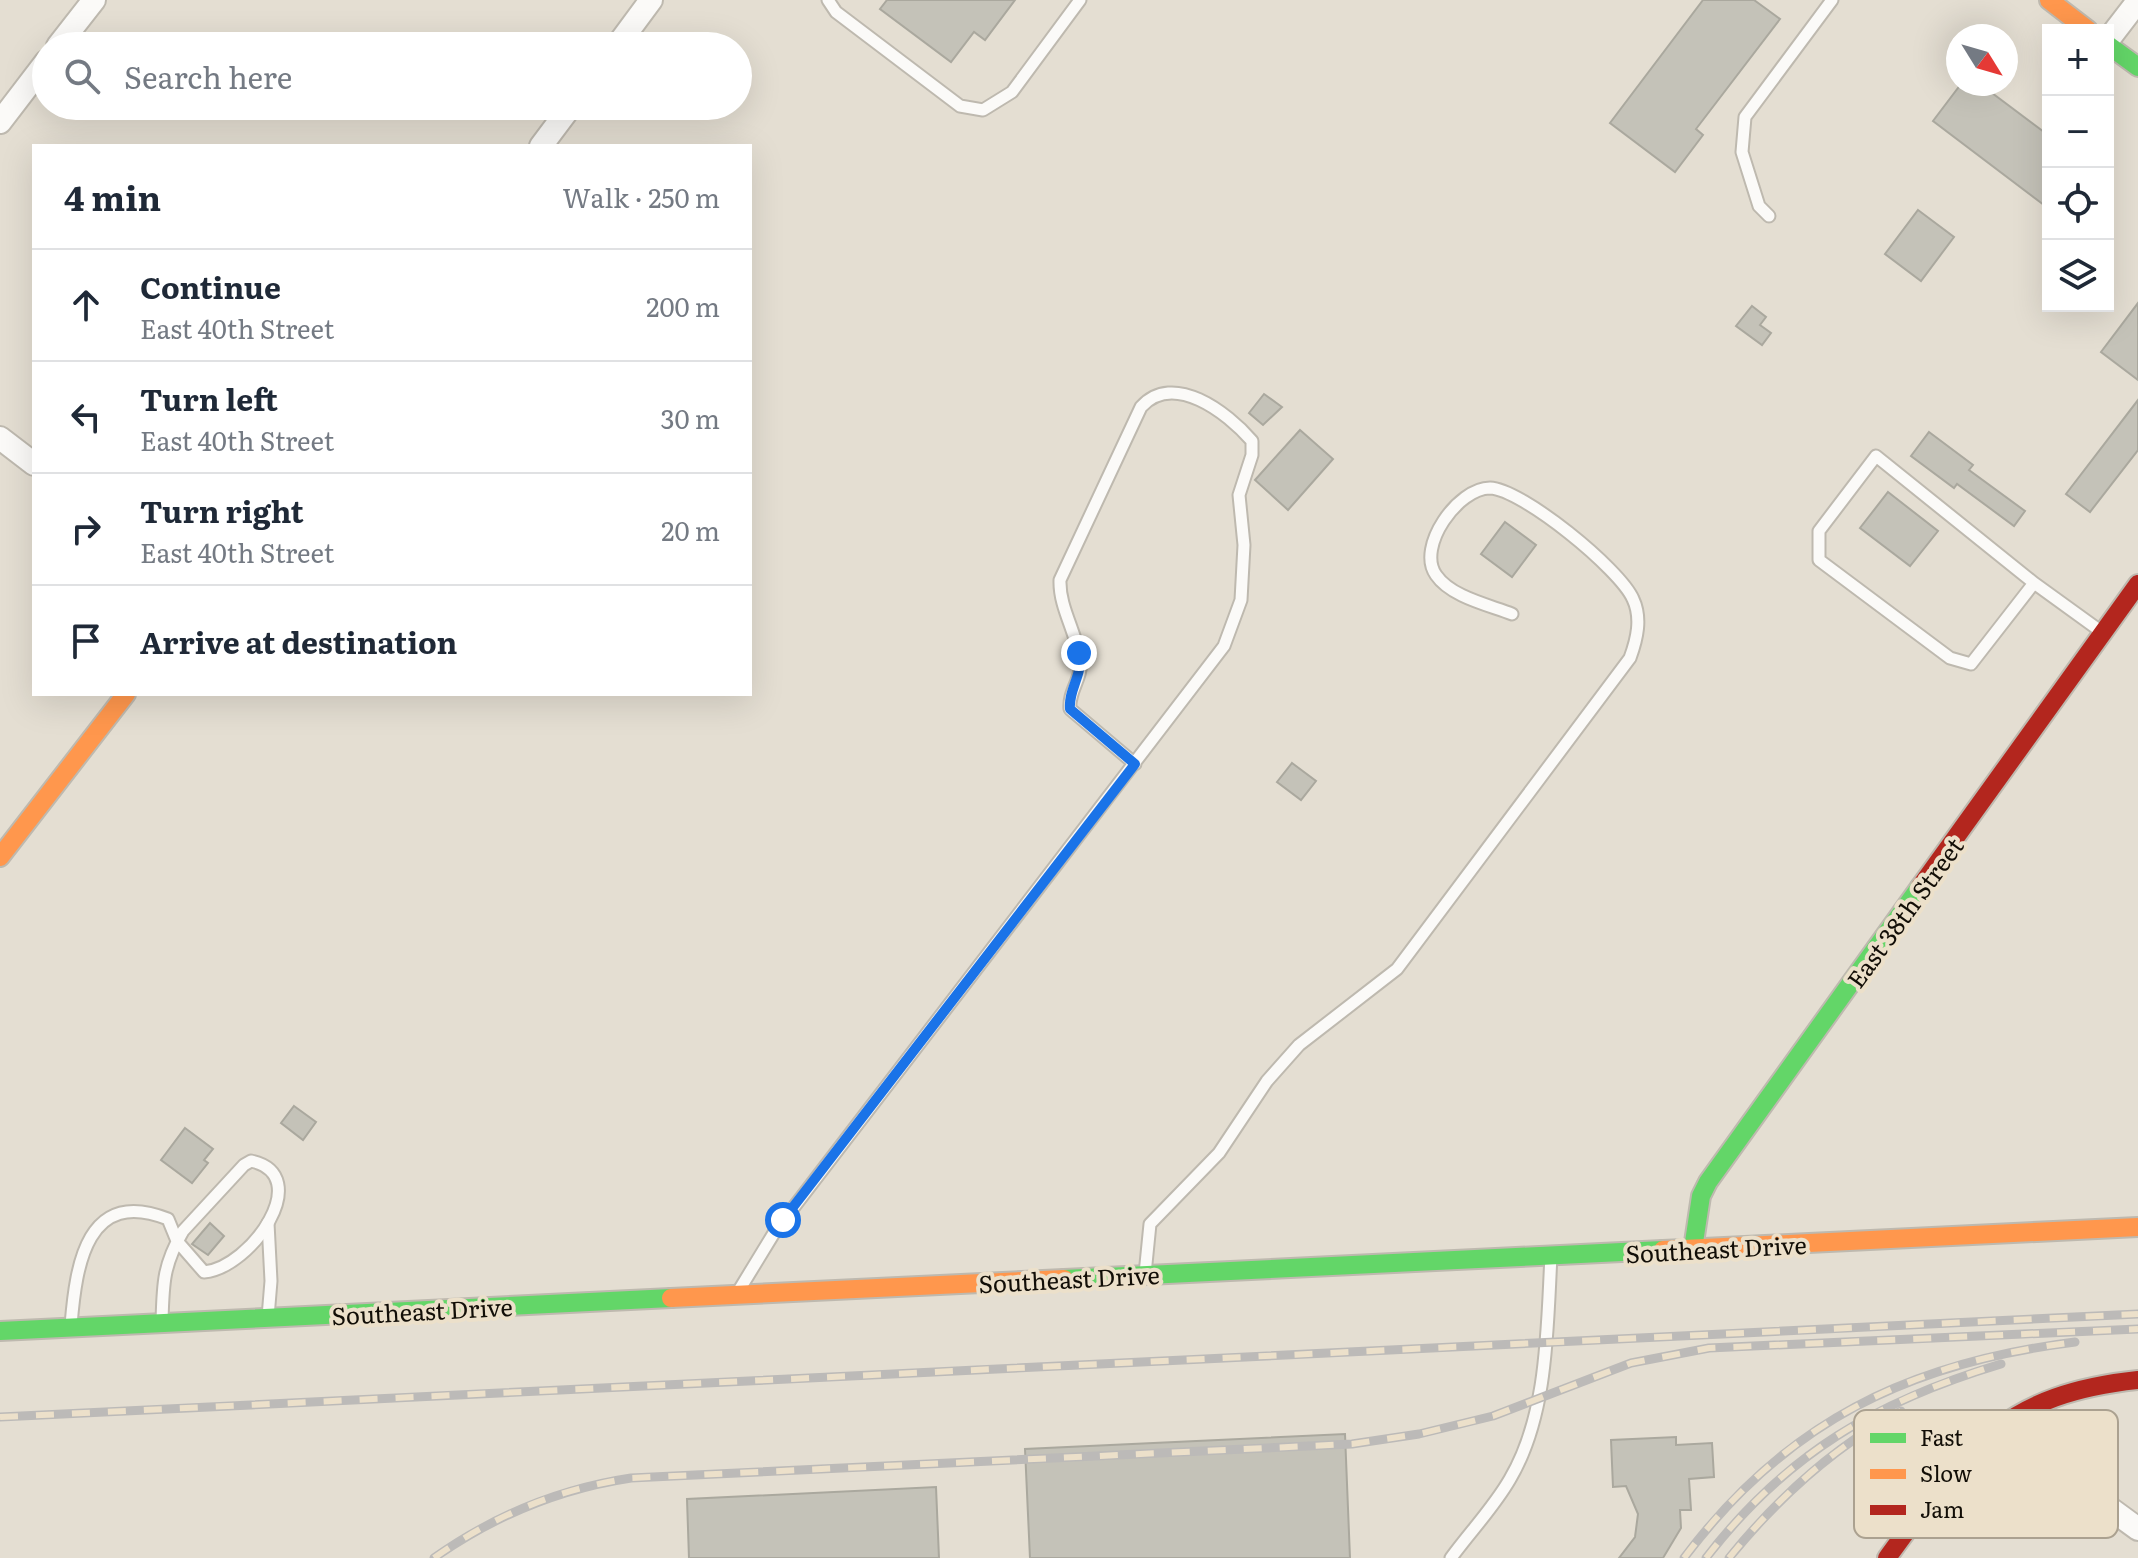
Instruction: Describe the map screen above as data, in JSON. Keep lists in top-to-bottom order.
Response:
{
  "streets": {
    "main road": ["East 38th Street", "Southeast Drive"]
  },
  "crossings": [
    ["East 38th Street", "Southeast Drive"]
  ],
  "legend": ["Fast", "Slow", "Jam"],
  "north": "bottom right",
  "page": {
    "map_buttons": ["+", "−"],
    "search": "Search here",
    "heading": ["4 min", "Walk · 250 m"],
    "list": [
      ["Continue", "East 40th Street", "200 m"],
      ["Turn left", "East 40th Street", "30 m"],
      ["Turn right", "East 40th Street", "20 m"],
      "Arrive at destination"
    ]
  }
}
